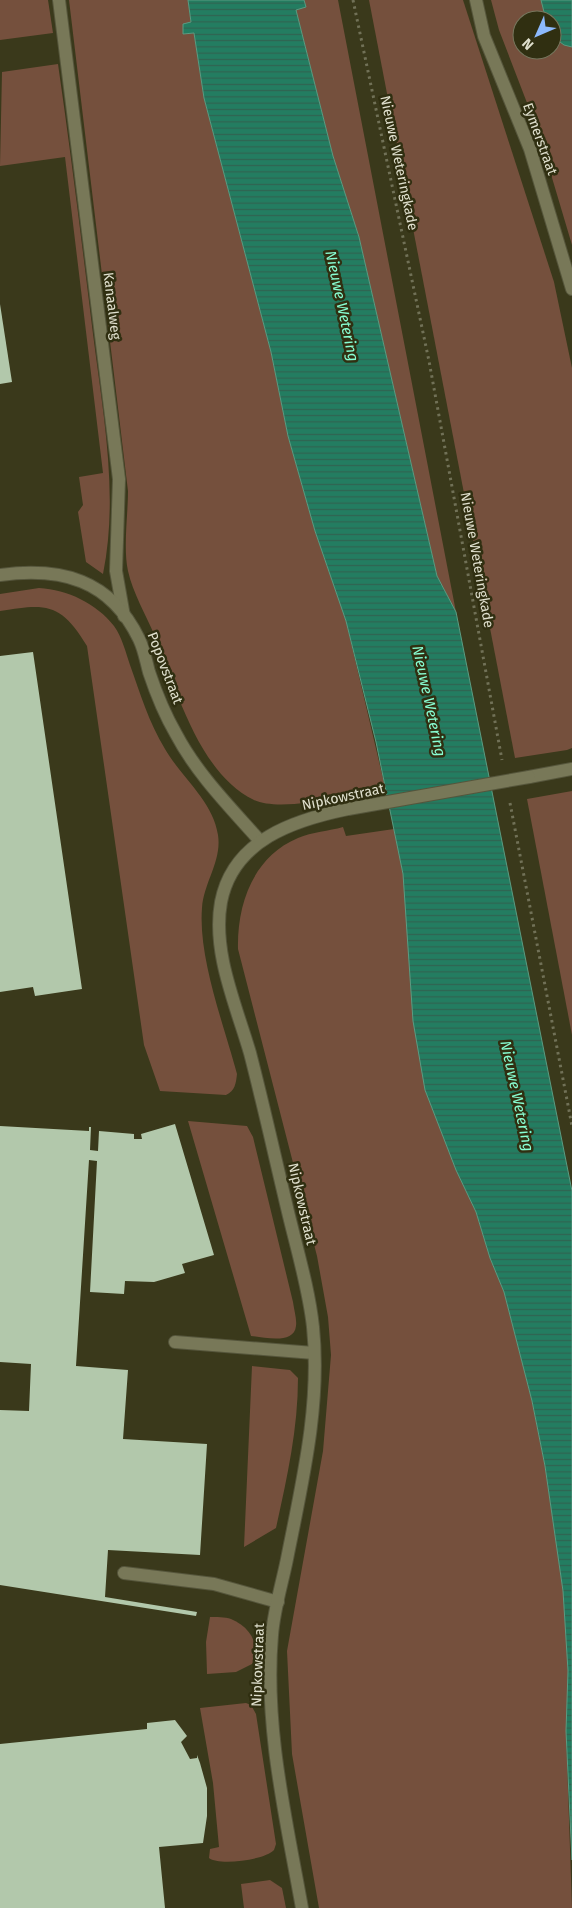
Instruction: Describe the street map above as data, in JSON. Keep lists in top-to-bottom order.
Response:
{
  "streets": {
    "street": [
      "Eymerstraat",
      "Kanaalweg",
      "Popovstraat",
      "Nipkowstraat"
    ],
    "path": ["Nieuwe Weteringkade"]
  },
  "crossings": [
    ["Kanaalweg", "Popovstraat"],
    ["Popovstraat", "Nipkowstraat"]
  ],
  "water": ["Nieuwe Wetering"],
  "north": "bottom left"
}
